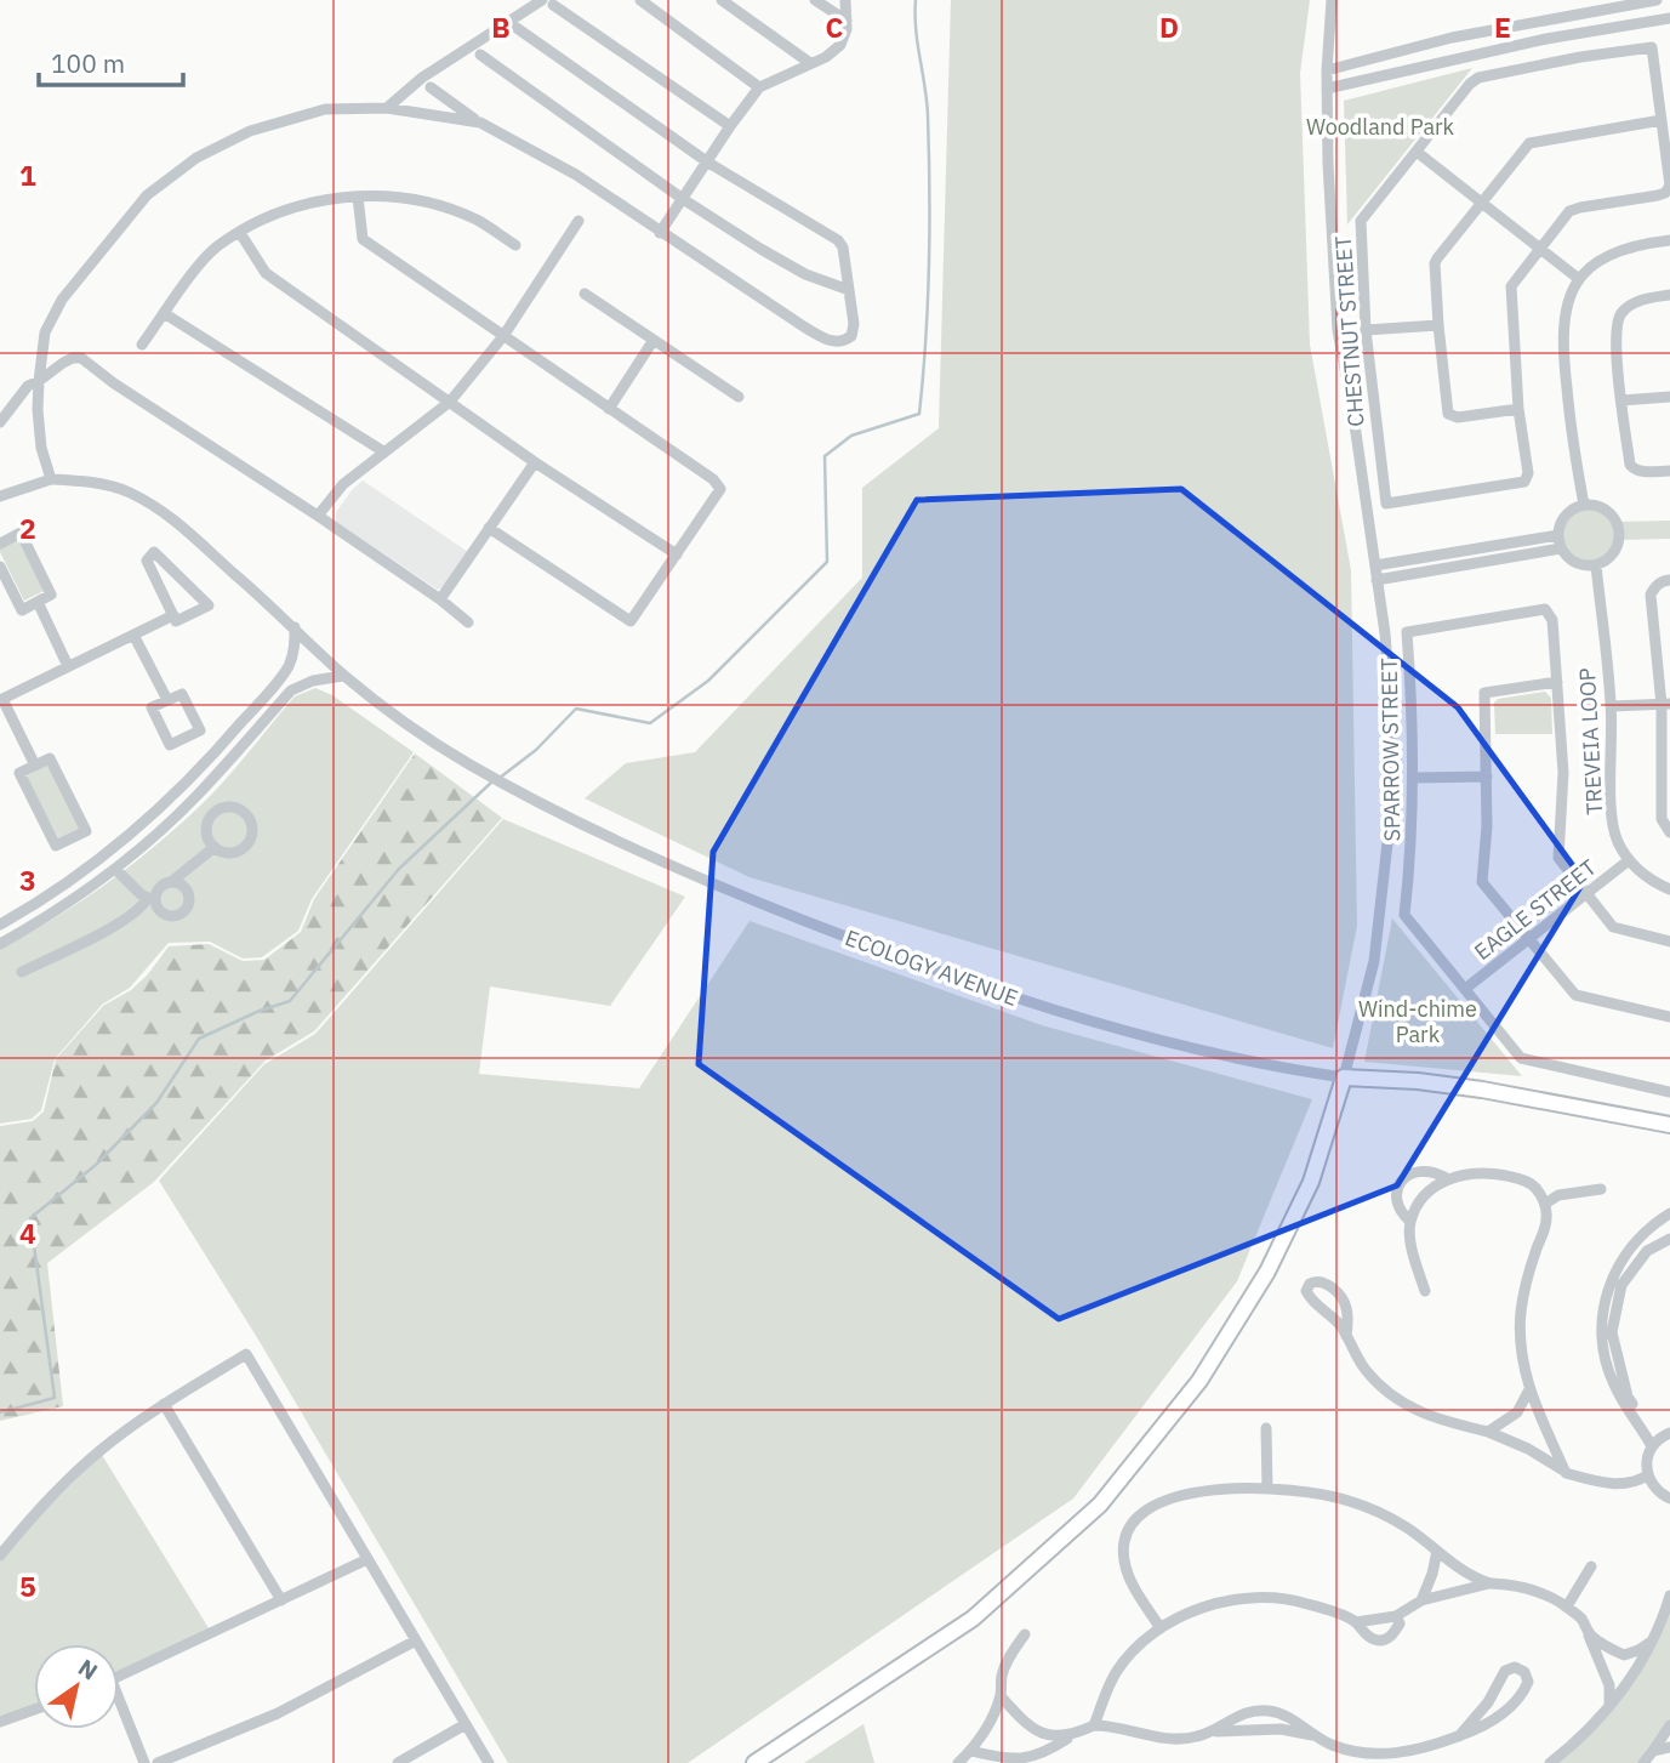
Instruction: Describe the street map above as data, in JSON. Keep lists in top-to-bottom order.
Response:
{
  "streets": {
    "street": [
      "CHESTNUT STREET",
      "TREVEIA LOOP",
      "SPARROW STREET",
      "EAGLE STREET",
      "ECOLOGY AVENUE"
    ]
  },
  "crossings": [
    ["TREVEIA LOOP", "EAGLE STREET"],
    ["SPARROW STREET", "EAGLE STREET"]
  ],
  "parks": ["Woodland Park", "Wind-chime Park"],
  "scale_bar": "100 m",
  "north": "top right",
  "grid": {
    "columns": [
      "B",
      "C",
      "D",
      "E"
    ],
    "rows": [
      "1",
      "2",
      "3",
      "4",
      "5"
    ]
  }
}
